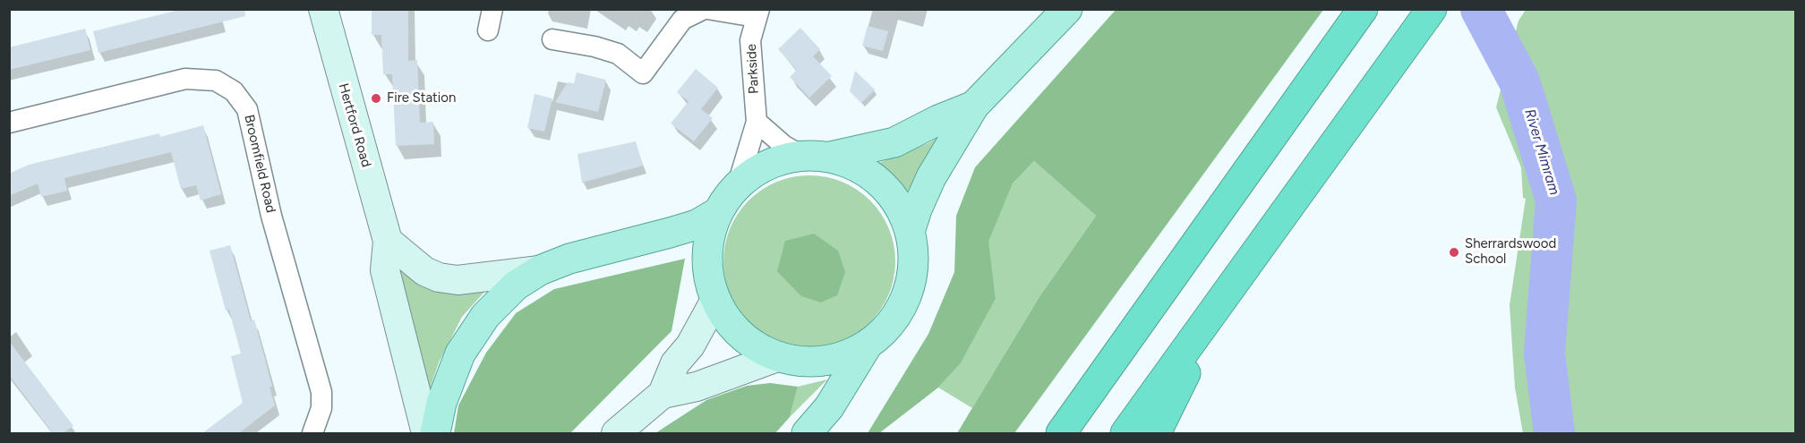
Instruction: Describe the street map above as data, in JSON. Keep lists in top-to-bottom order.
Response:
{
  "streets": {
    "street": ["Parkside", "Hertford Road", "Broomfield Road"]
  },
  "water": ["River Mimram"],
  "places": ["Fire Station", "Sherrardswood School"]
}
